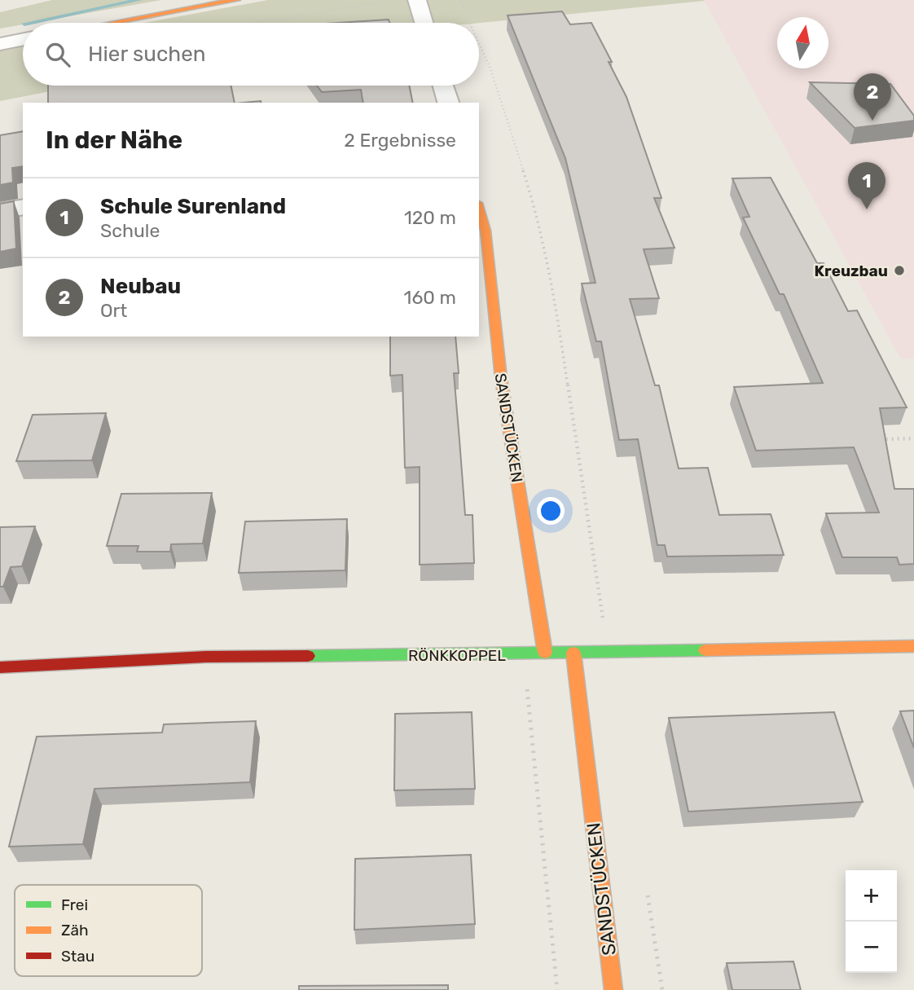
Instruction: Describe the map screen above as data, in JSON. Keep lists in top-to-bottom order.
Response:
{
  "streets": {
    "street": ["SANDSTÜCKEN", "RÖNKKOPPEL"]
  },
  "crossings": [
    ["SANDSTÜCKEN", "RÖNKKOPPEL"]
  ],
  "places": ["Kreuzbau"],
  "legend": ["Frei", "Zäh", "Stau"],
  "north": "top",
  "page": {
    "search": "Hier suchen",
    "pins": ["2", "1"],
    "heading": ["In der Nähe", "2 Ergebnisse"],
    "list": [
      {
        "mark": "1",
        "name": "Schule Surenland",
        "note": "Schule",
        "value": "120 m"
      },
      {
        "mark": "2",
        "name": "Neubau",
        "note": "Ort",
        "value": "160 m"
      }
    ],
    "map_buttons": ["+", "−"]
  }
}
